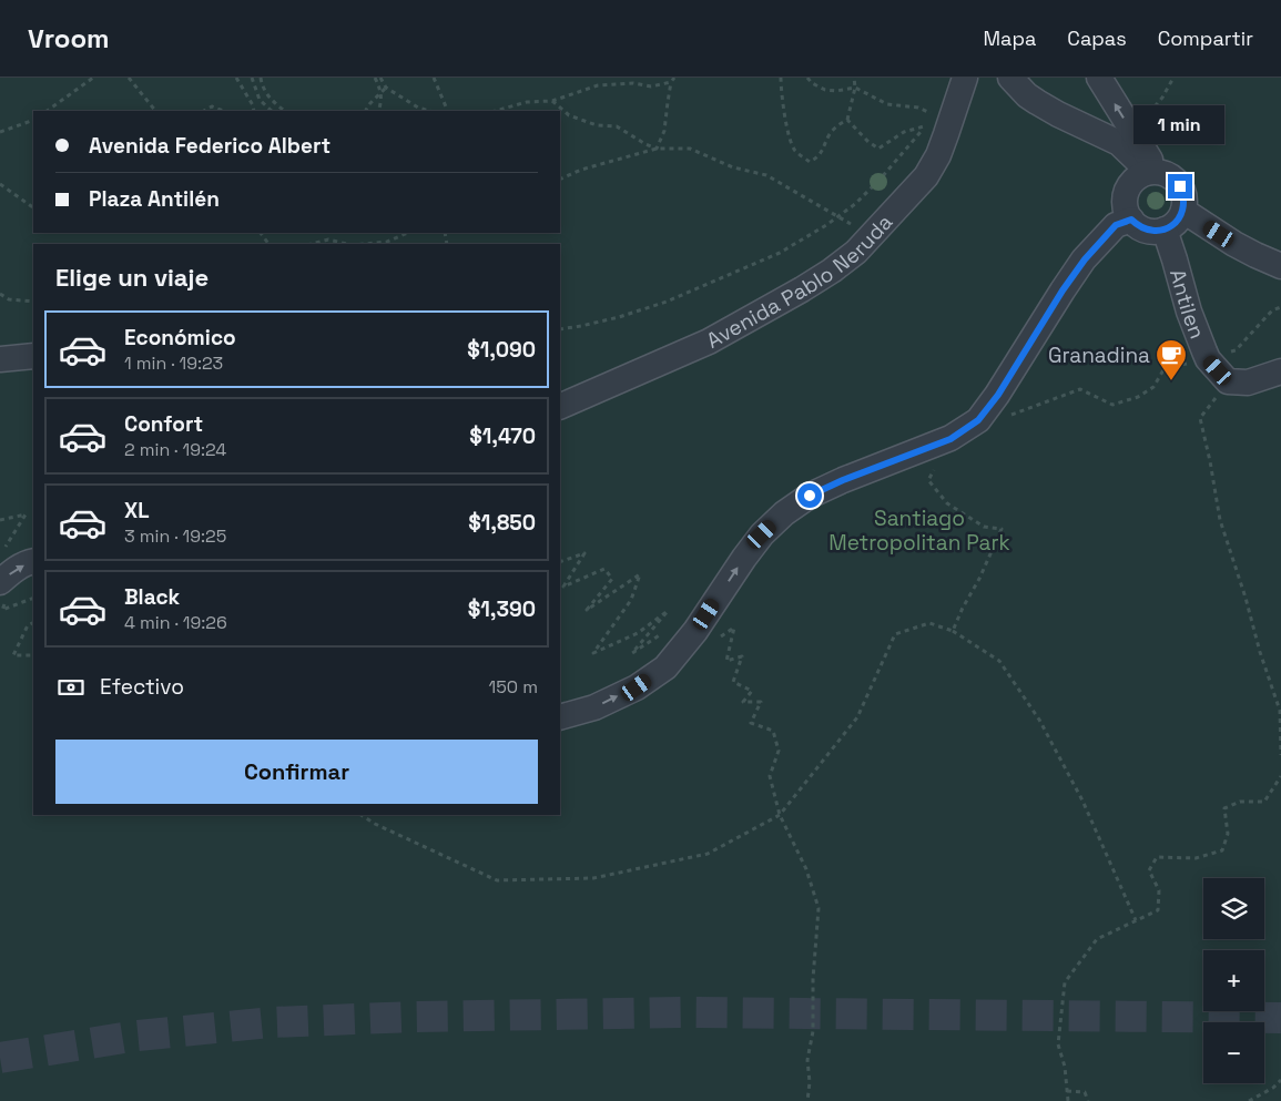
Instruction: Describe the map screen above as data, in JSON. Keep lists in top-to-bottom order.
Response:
{
  "streets": {
    "street": ["Avenida Pablo Neruda", "Antilen"]
  },
  "parks": ["Santiago Metropolitan Park"],
  "places": {
    "cafe": ["Granadina"]
  },
  "page": {
    "header": "Vroom",
    "nav": ["Mapa", "Capas", "Compartir"],
    "bubble": "1 min",
    "banner": ["Avenida Federico Albert", "Plaza Antilén"],
    "heading": "Elige un viaje",
    "list": [
      {
        "name": "Económico",
        "note": "1 min · 19:23",
        "value": "$1,090"
      },
      {
        "name": "Confort",
        "note": "2 min · 19:24",
        "value": "$1,470"
      },
      {
        "name": "XL",
        "note": "3 min · 19:25",
        "value": "$1,850"
      },
      {
        "name": "Black",
        "note": "4 min · 19:26",
        "value": "$1,390"
      }
    ],
    "pay": ["Efectivo", "150 m"],
    "buttons": "Confirmar",
    "map_buttons": ["+", "−"]
  }
}
